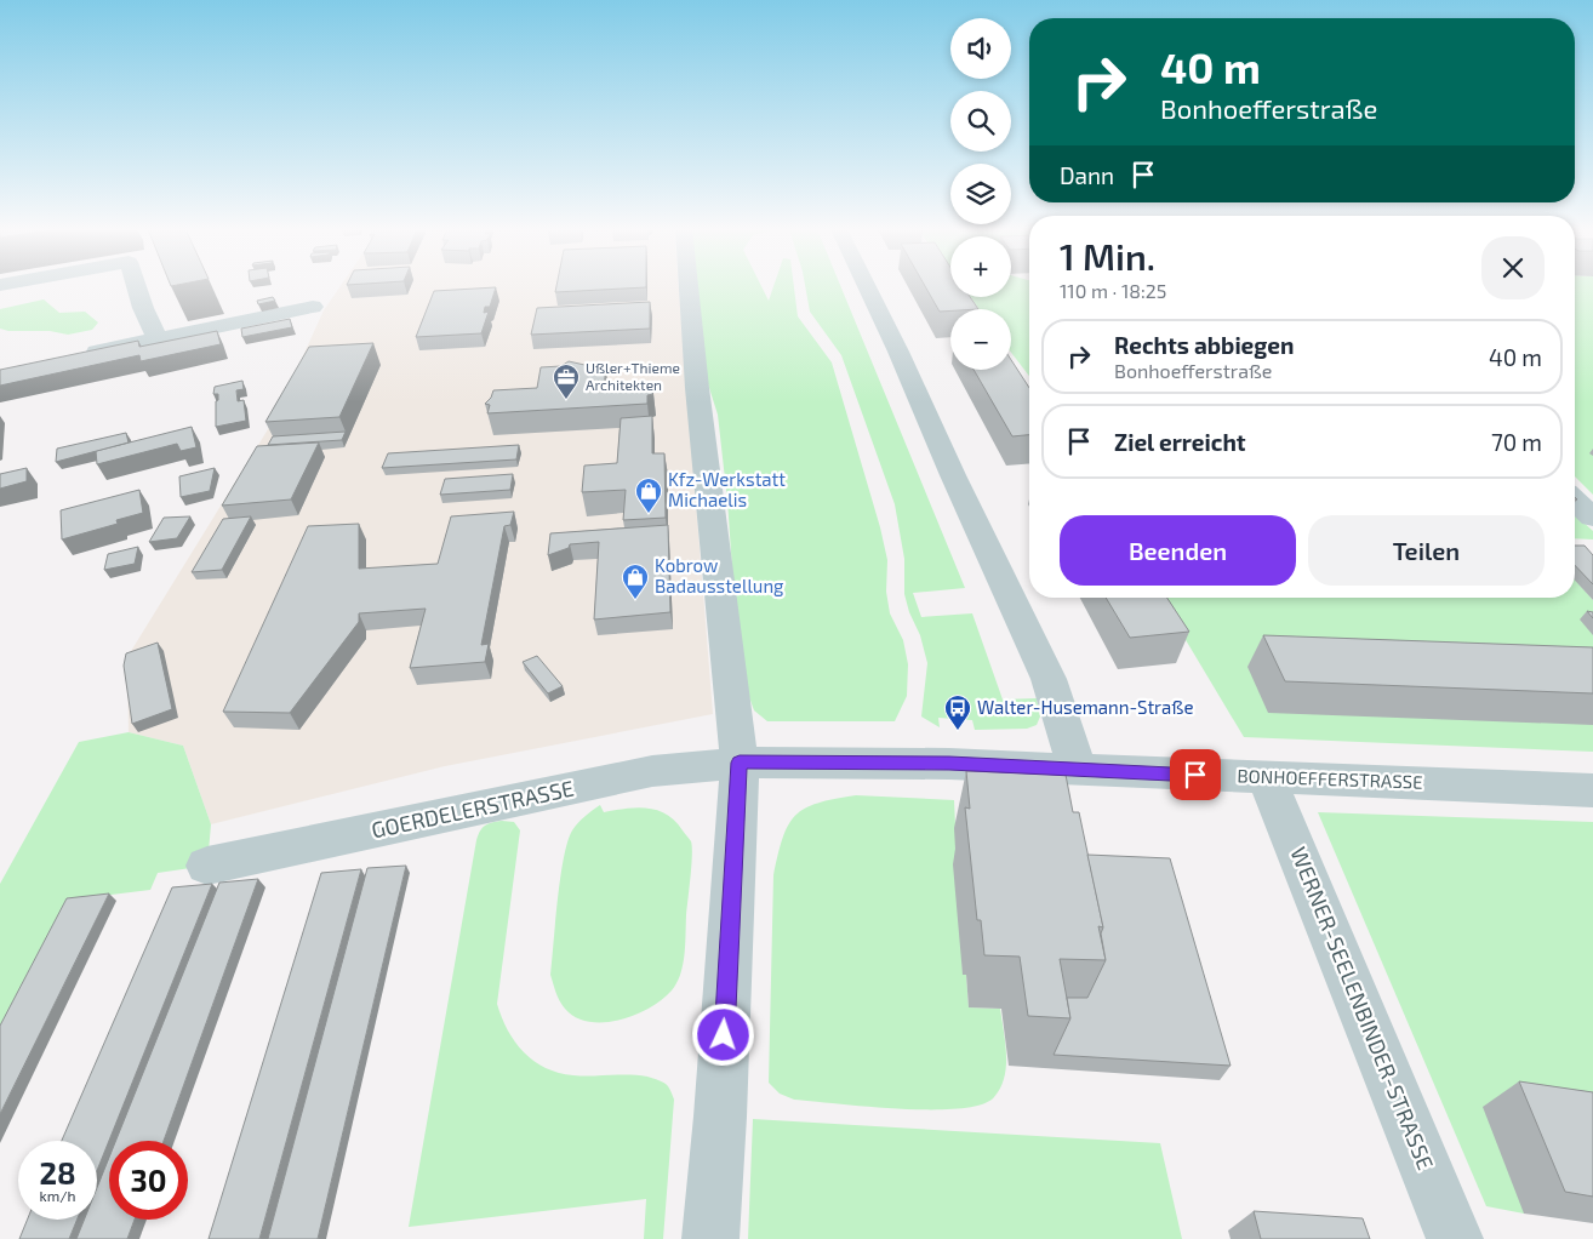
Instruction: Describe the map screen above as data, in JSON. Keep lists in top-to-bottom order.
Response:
{
  "streets": {
    "street": ["BONHOEFFERSTRASSE", "GOERDELERSTRASSE", "WERNER-SEELENBINDER-STRASSE"]
  },
  "crossings": [
    ["BONHOEFFERSTRASSE", "GOERDELERSTRASSE"],
    ["BONHOEFFERSTRASSE", "WERNER-SEELENBINDER-STRASSE"]
  ],
  "places": {
    "office": ["Ußler+Thieme Architekten"],
    "shop": ["Kfz-Werkstatt Michaelis", "Kobrow Badausstellung"],
    "bus stop": ["Walter-Husemann-Straße"]
  },
  "page": {
    "map_buttons": ["+", "−"],
    "turn": ["40 m", "Bonhoefferstraße"],
    "then": "Dann",
    "heading": ["1 Min.", "110 m · 18:25"],
    "list": [
      {
        "name": "Rechts abbiegen",
        "note": "Bonhoefferstraße",
        "value": "40 m"
      },
      {
        "name": "Ziel erreicht",
        "value": "70 m"
      }
    ],
    "buttons": ["Beenden", "Teilen"],
    "speed": "28 km/h",
    "limit": "30"
  }
}
